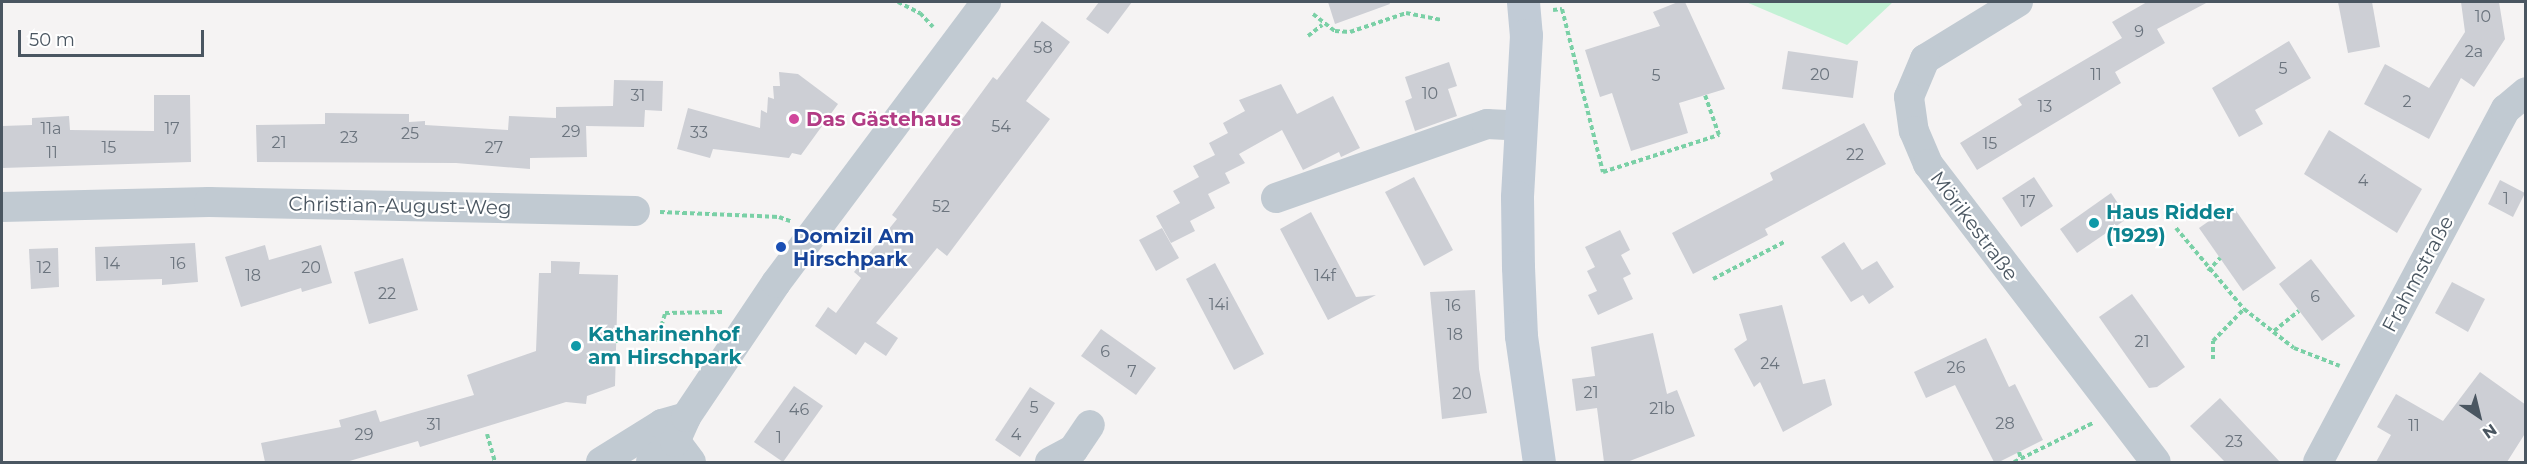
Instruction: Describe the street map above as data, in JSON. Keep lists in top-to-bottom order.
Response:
{
  "streets": {
    "street": ["Christian-August-Weg", "Mörikestraße", "Frahmstraße"]
  },
  "places": [
    "Das Gästehaus",
    "Haus Ridder (1929)",
    "Domizil Am Hirschpark",
    "Katharinenhof am Hirschpark"
  ],
  "house_numbers": [
    "10",
    "9",
    "58",
    "2a",
    "5",
    "20",
    "11",
    "5",
    "10",
    "31",
    "2",
    "13",
    "54",
    "11a",
    "17",
    "29",
    "33",
    "25",
    "23",
    "21",
    "15",
    "15",
    "27",
    "11",
    "22",
    "4",
    "1",
    "17",
    "52",
    "14",
    "16",
    "12",
    "20",
    "18",
    "14f",
    "22",
    "6",
    "14i",
    "16",
    "18",
    "21",
    "6",
    "24",
    "26",
    "7",
    "21",
    "20",
    "5",
    "21b",
    "46",
    "28",
    "31",
    "11",
    "29",
    "4",
    "1",
    "23"
  ],
  "scale_bar": "50 m",
  "north": "bottom right"
}
